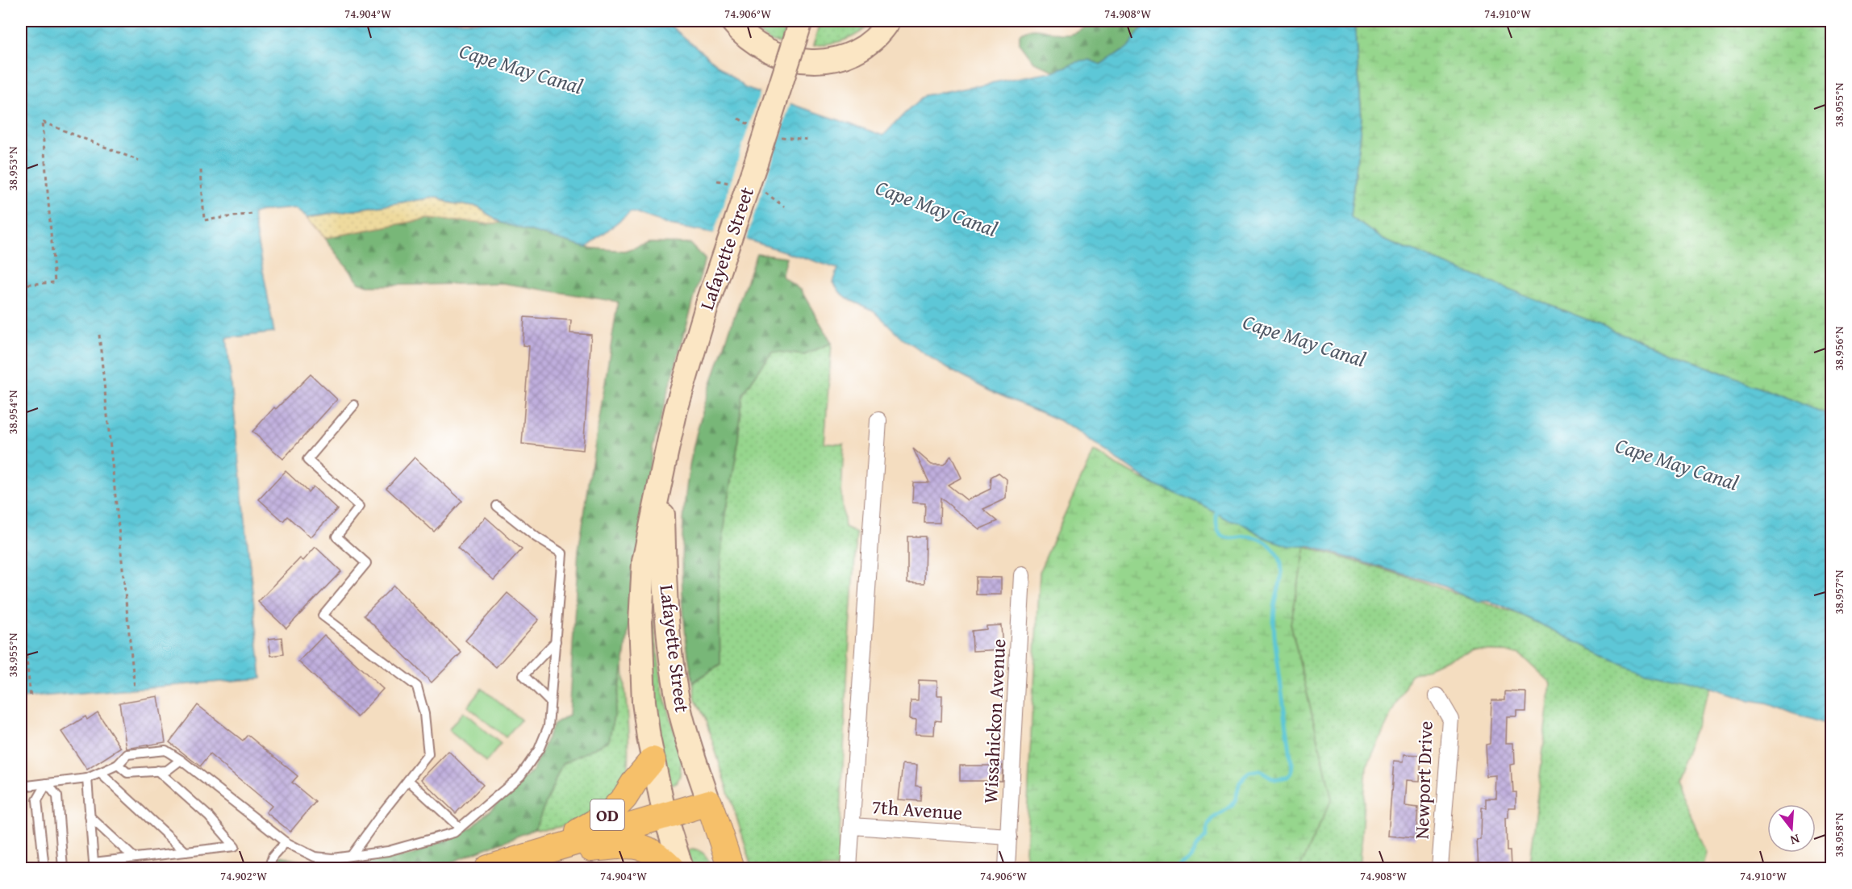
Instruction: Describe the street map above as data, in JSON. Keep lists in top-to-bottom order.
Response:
{
  "streets": {
    "main road": ["Lafayette Street", "OD"],
    "street": ["Wissahickon Avenue", "Newport Drive", "7th Avenue"]
  },
  "crossings": [
    ["Lafayette Street", "OD"],
    ["Wissahickon Avenue", "7th Avenue"]
  ],
  "water": ["Cape May Canal"],
  "north": "bottom",
  "coordinates": [
    "74.904°W",
    "74.906°W",
    "74.908°W",
    "74.910°W",
    "38.955°N",
    "38.953°N",
    "38.956°N",
    "38.954°N",
    "38.957°N",
    "38.958°N",
    "74.902°W"
  ]
}
